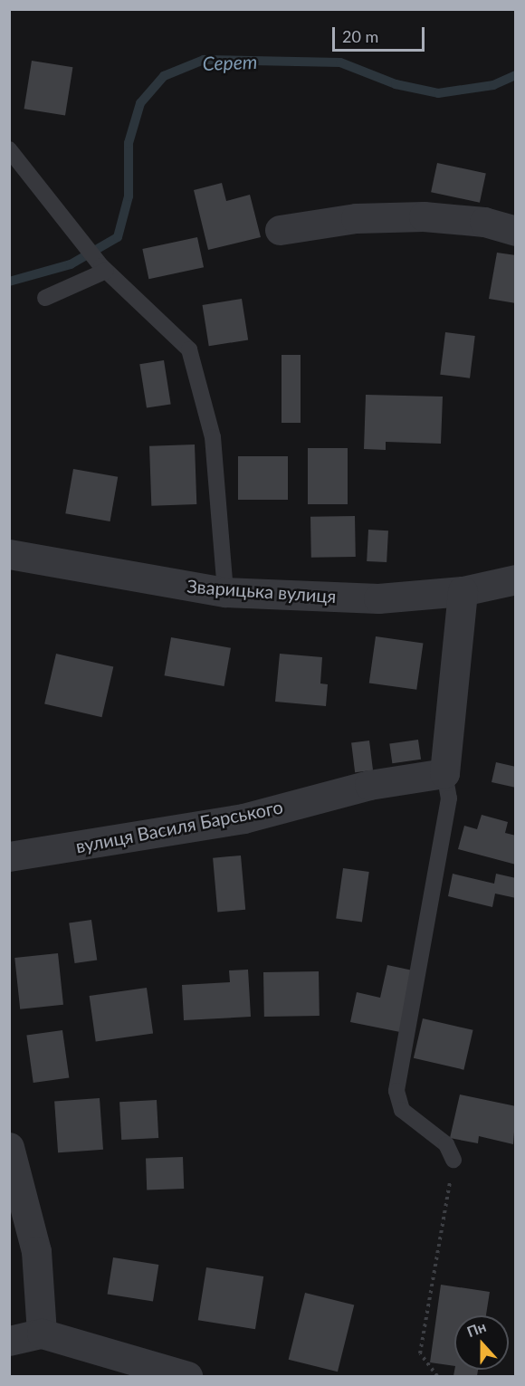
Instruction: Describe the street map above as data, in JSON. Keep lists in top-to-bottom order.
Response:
{
  "streets": {
    "street": ["Зварицька вулиця", "вулиця Василя Барського"]
  },
  "water": ["Серет"],
  "scale_bar": "20 m",
  "north": "top"
}
